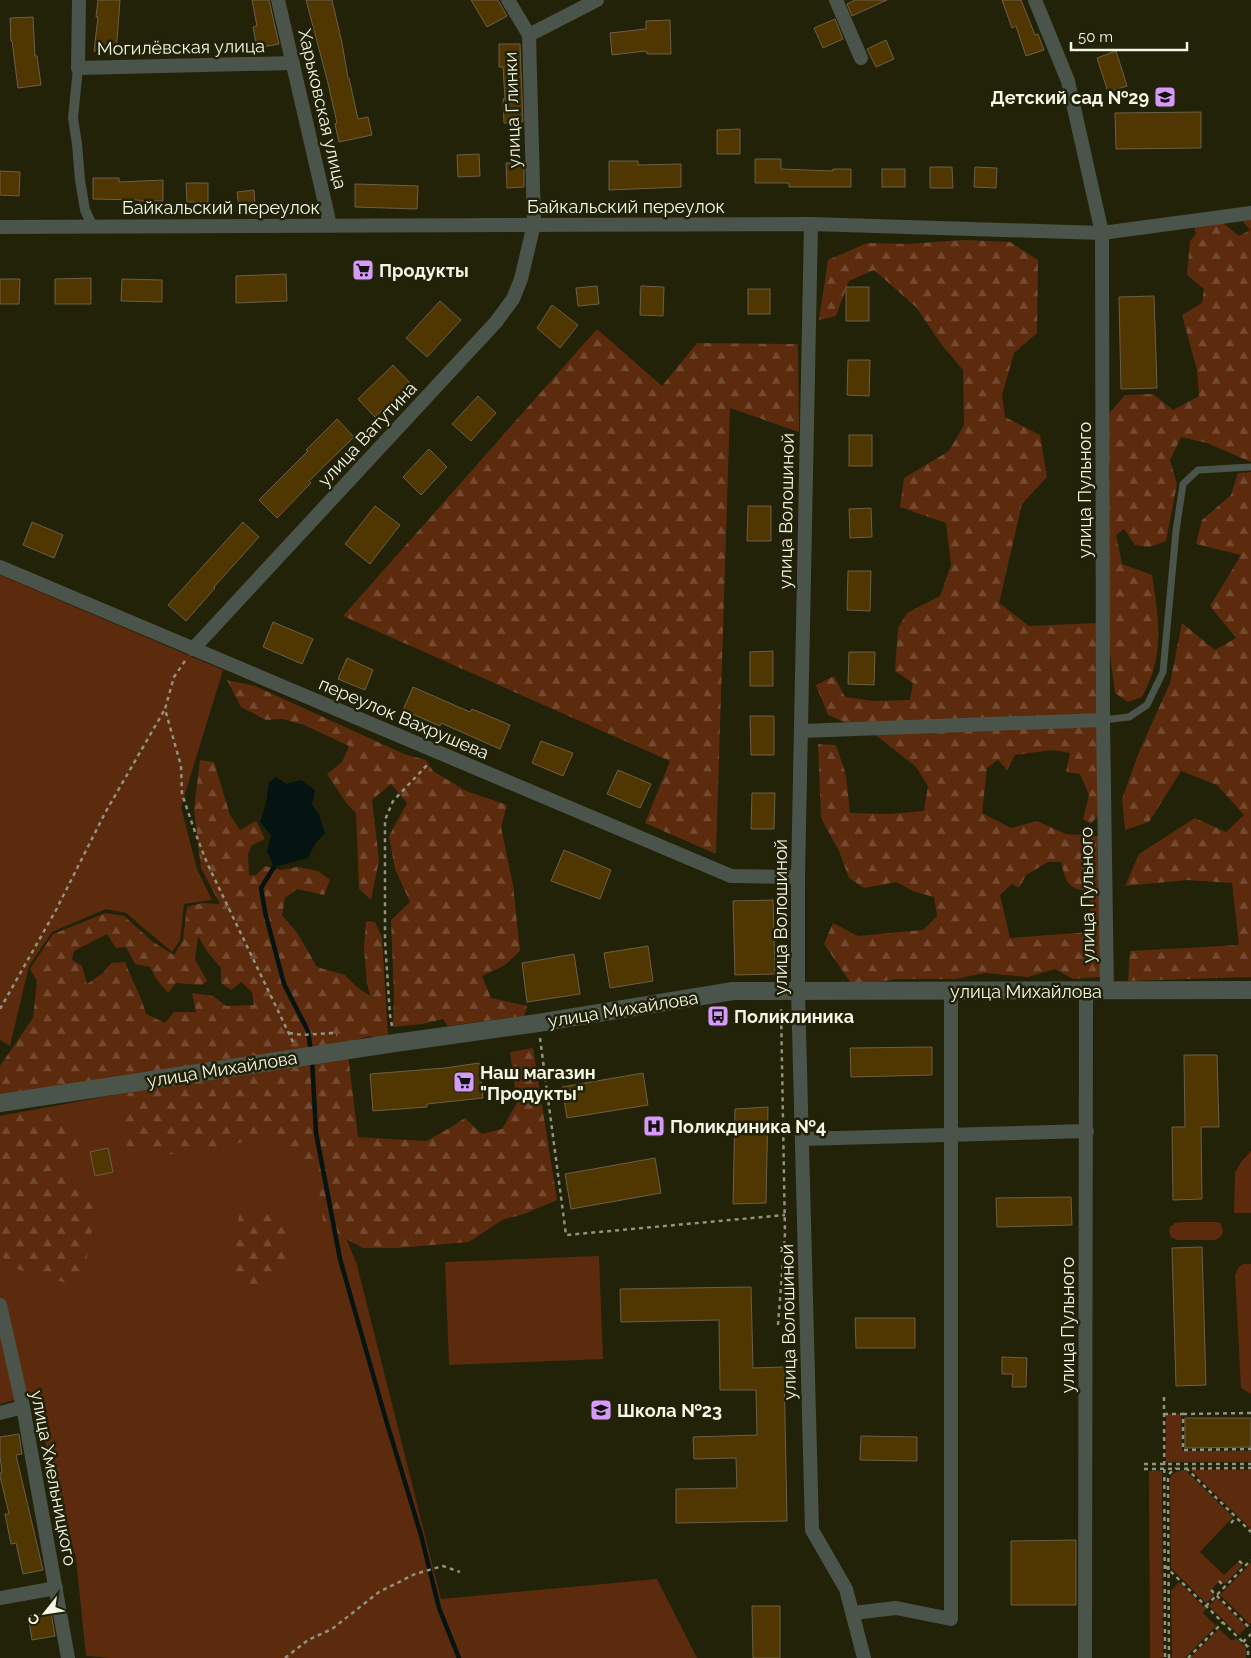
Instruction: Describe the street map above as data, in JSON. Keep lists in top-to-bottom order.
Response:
{
  "streets": {
    "street": [
      "Могилёвская улица",
      "Харьковская улица",
      "улица Глинки",
      "Байкальский переулок",
      "улица Ватутина",
      "улица Пульного",
      "улица Волошиной",
      "переулок Вахрушева",
      "улица Михайлова",
      "улица Хмельницкого"
    ]
  },
  "crossings": [
    ["Могилёвская улица", "Харьковская улица"],
    ["Харьковская улица", "Байкальский переулок"],
    ["улица Глинки", "Байкальский переулок"],
    ["улица Глинки", "улица Ватутина"],
    ["Байкальский переулок", "улица Ватутина"],
    ["Байкальский переулок", "улица Пульного"],
    ["Байкальский переулок", "улица Волошиной"],
    ["улица Ватутина", "переулок Вахрушева"],
    ["улица Пульного", "улица Михайлова"],
    ["улица Волошиной", "переулок Вахрушева"],
    ["улица Волошиной", "улица Михайлова"]
  ],
  "places": {
    "school or university": ["Детский сад №29", "Школа №23"],
    "supermarket": ["Продукты", "Наш магазин \"Продукты\""],
    "bus stop": ["Поликлиника"],
    "hospital": ["Поликдиника №4"]
  },
  "scale_bar": "50 m",
  "north": "bottom left"
}
